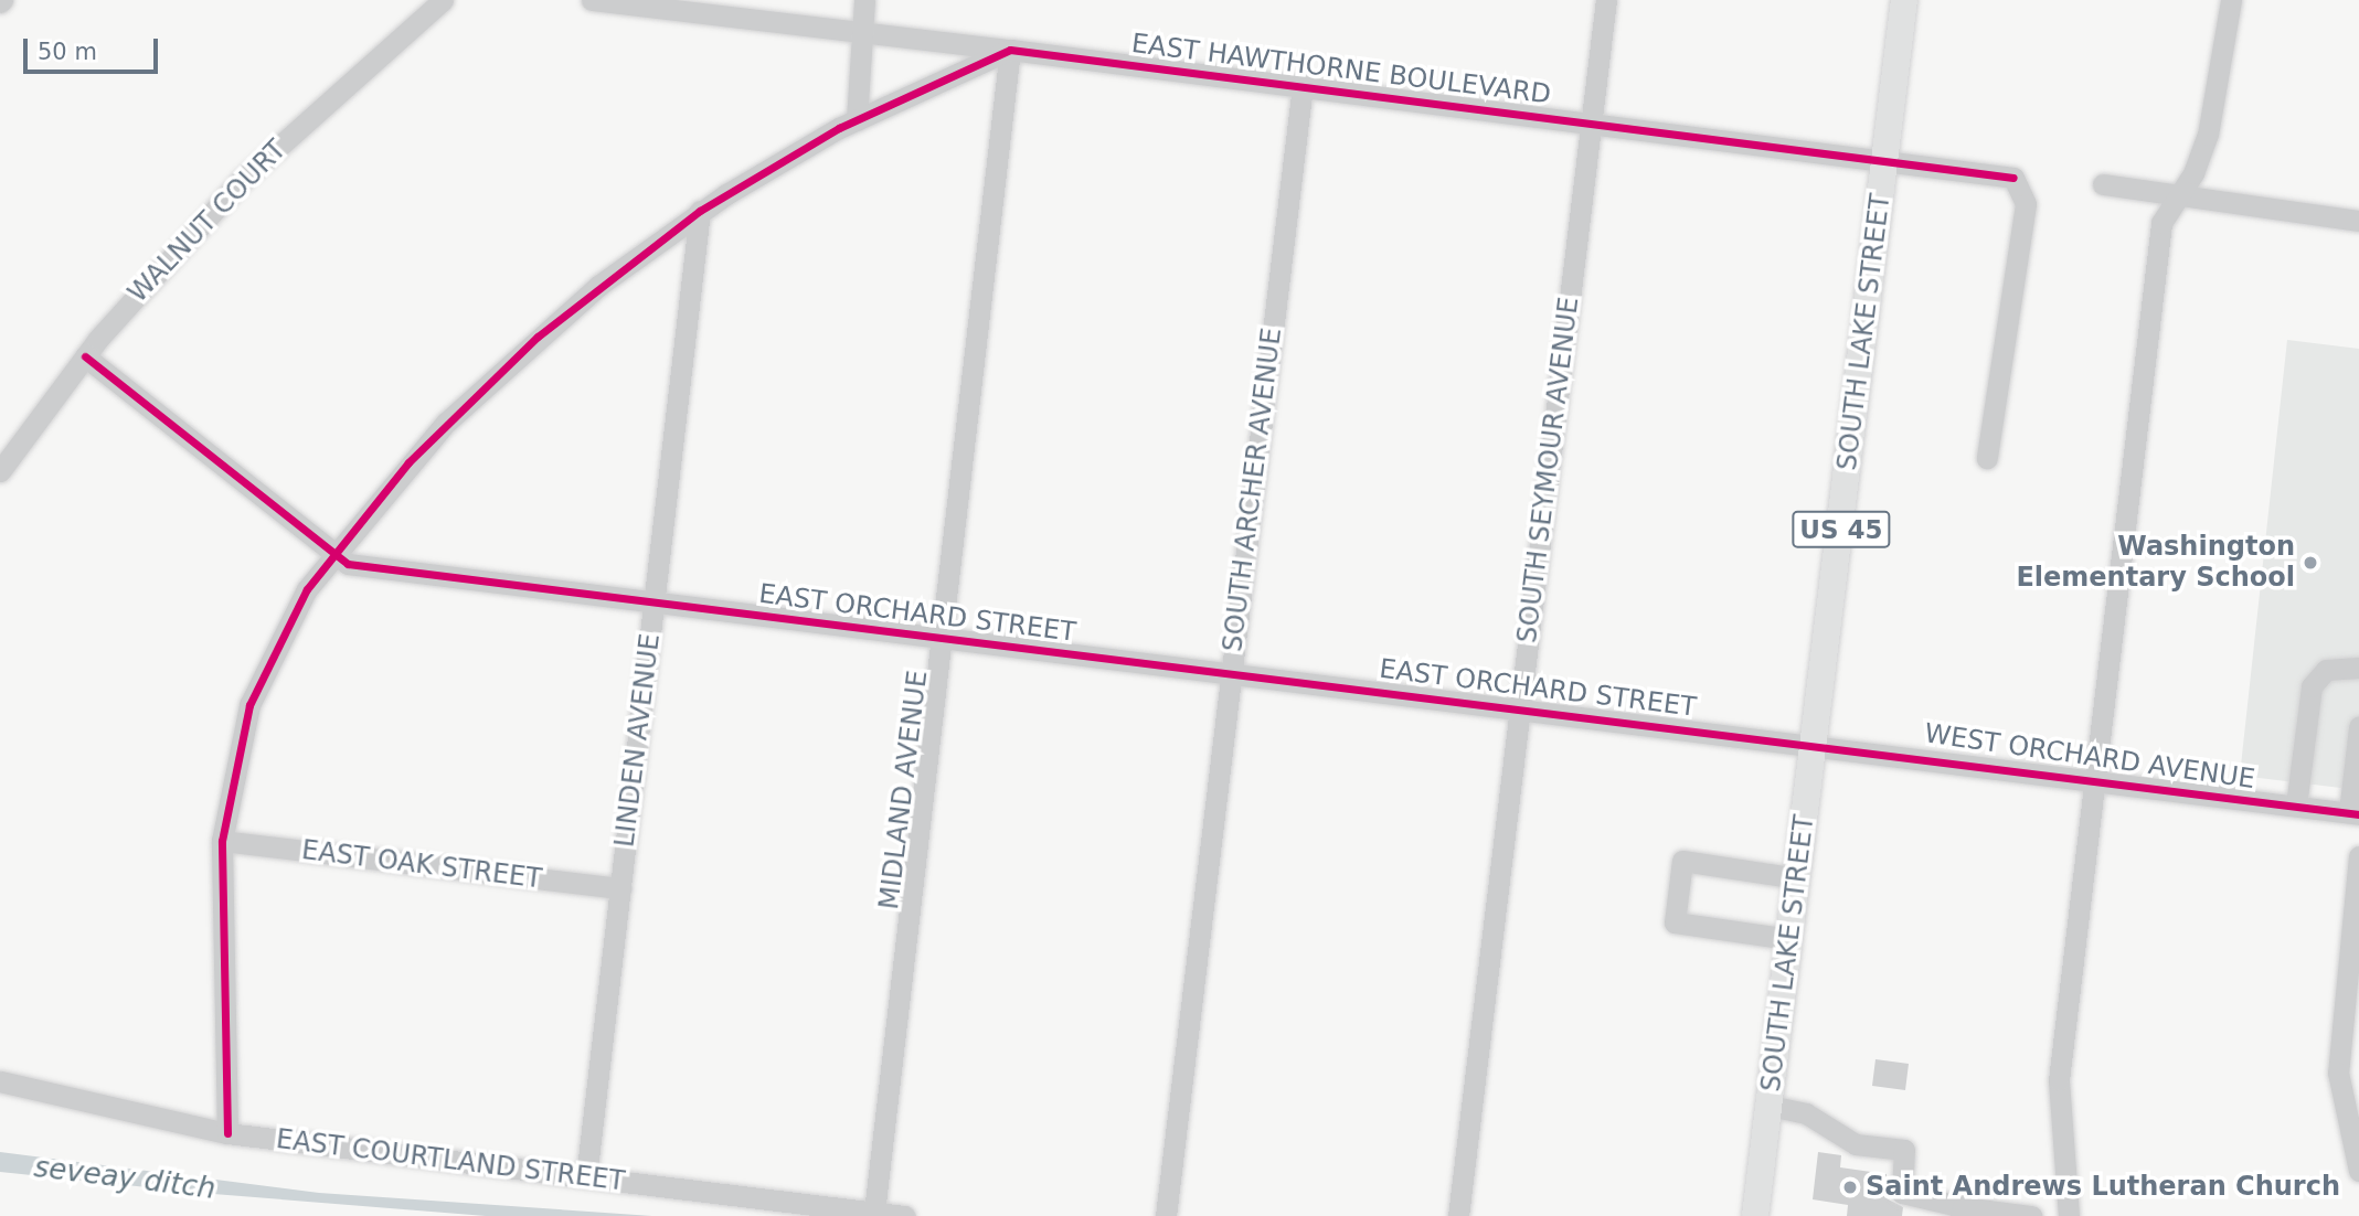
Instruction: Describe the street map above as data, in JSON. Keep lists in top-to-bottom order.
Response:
{
  "streets": {
    "main road": ["SOUTH LAKE STREET", "US 45"],
    "street": [
      "EAST HAWTHORNE BOULEVARD",
      "WALNUT COURT",
      "SOUTH SEYMOUR AVENUE",
      "SOUTH ARCHER AVENUE",
      "EAST ORCHARD STREET",
      "LINDEN AVENUE",
      "WEST ORCHARD AVENUE",
      "MIDLAND AVENUE",
      "EAST OAK STREET",
      "EAST COURTLAND STREET"
    ]
  },
  "crossings": [
    ["EAST HAWTHORNE BOULEVARD", "SOUTH LAKE STREET"],
    ["EAST HAWTHORNE BOULEVARD", "SOUTH SEYMOUR AVENUE"],
    ["EAST HAWTHORNE BOULEVARD", "SOUTH ARCHER AVENUE"],
    ["EAST HAWTHORNE BOULEVARD", "MIDLAND AVENUE"],
    ["SOUTH LAKE STREET", "EAST ORCHARD STREET"],
    ["SOUTH LAKE STREET", "WEST ORCHARD AVENUE"],
    ["SOUTH SEYMOUR AVENUE", "EAST ORCHARD STREET"],
    ["SOUTH ARCHER AVENUE", "EAST ORCHARD STREET"],
    ["EAST ORCHARD STREET", "LINDEN AVENUE"],
    ["EAST ORCHARD STREET", "WEST ORCHARD AVENUE"],
    ["EAST ORCHARD STREET", "MIDLAND AVENUE"],
    ["LINDEN AVENUE", "EAST OAK STREET"],
    ["LINDEN AVENUE", "EAST COURTLAND STREET"],
    ["MIDLAND AVENUE", "EAST COURTLAND STREET"]
  ],
  "water": ["seveay ditch"],
  "places": ["Washington Elementary School", "Saint Andrews Lutheran Church"],
  "scale_bar": "50 m"
}
